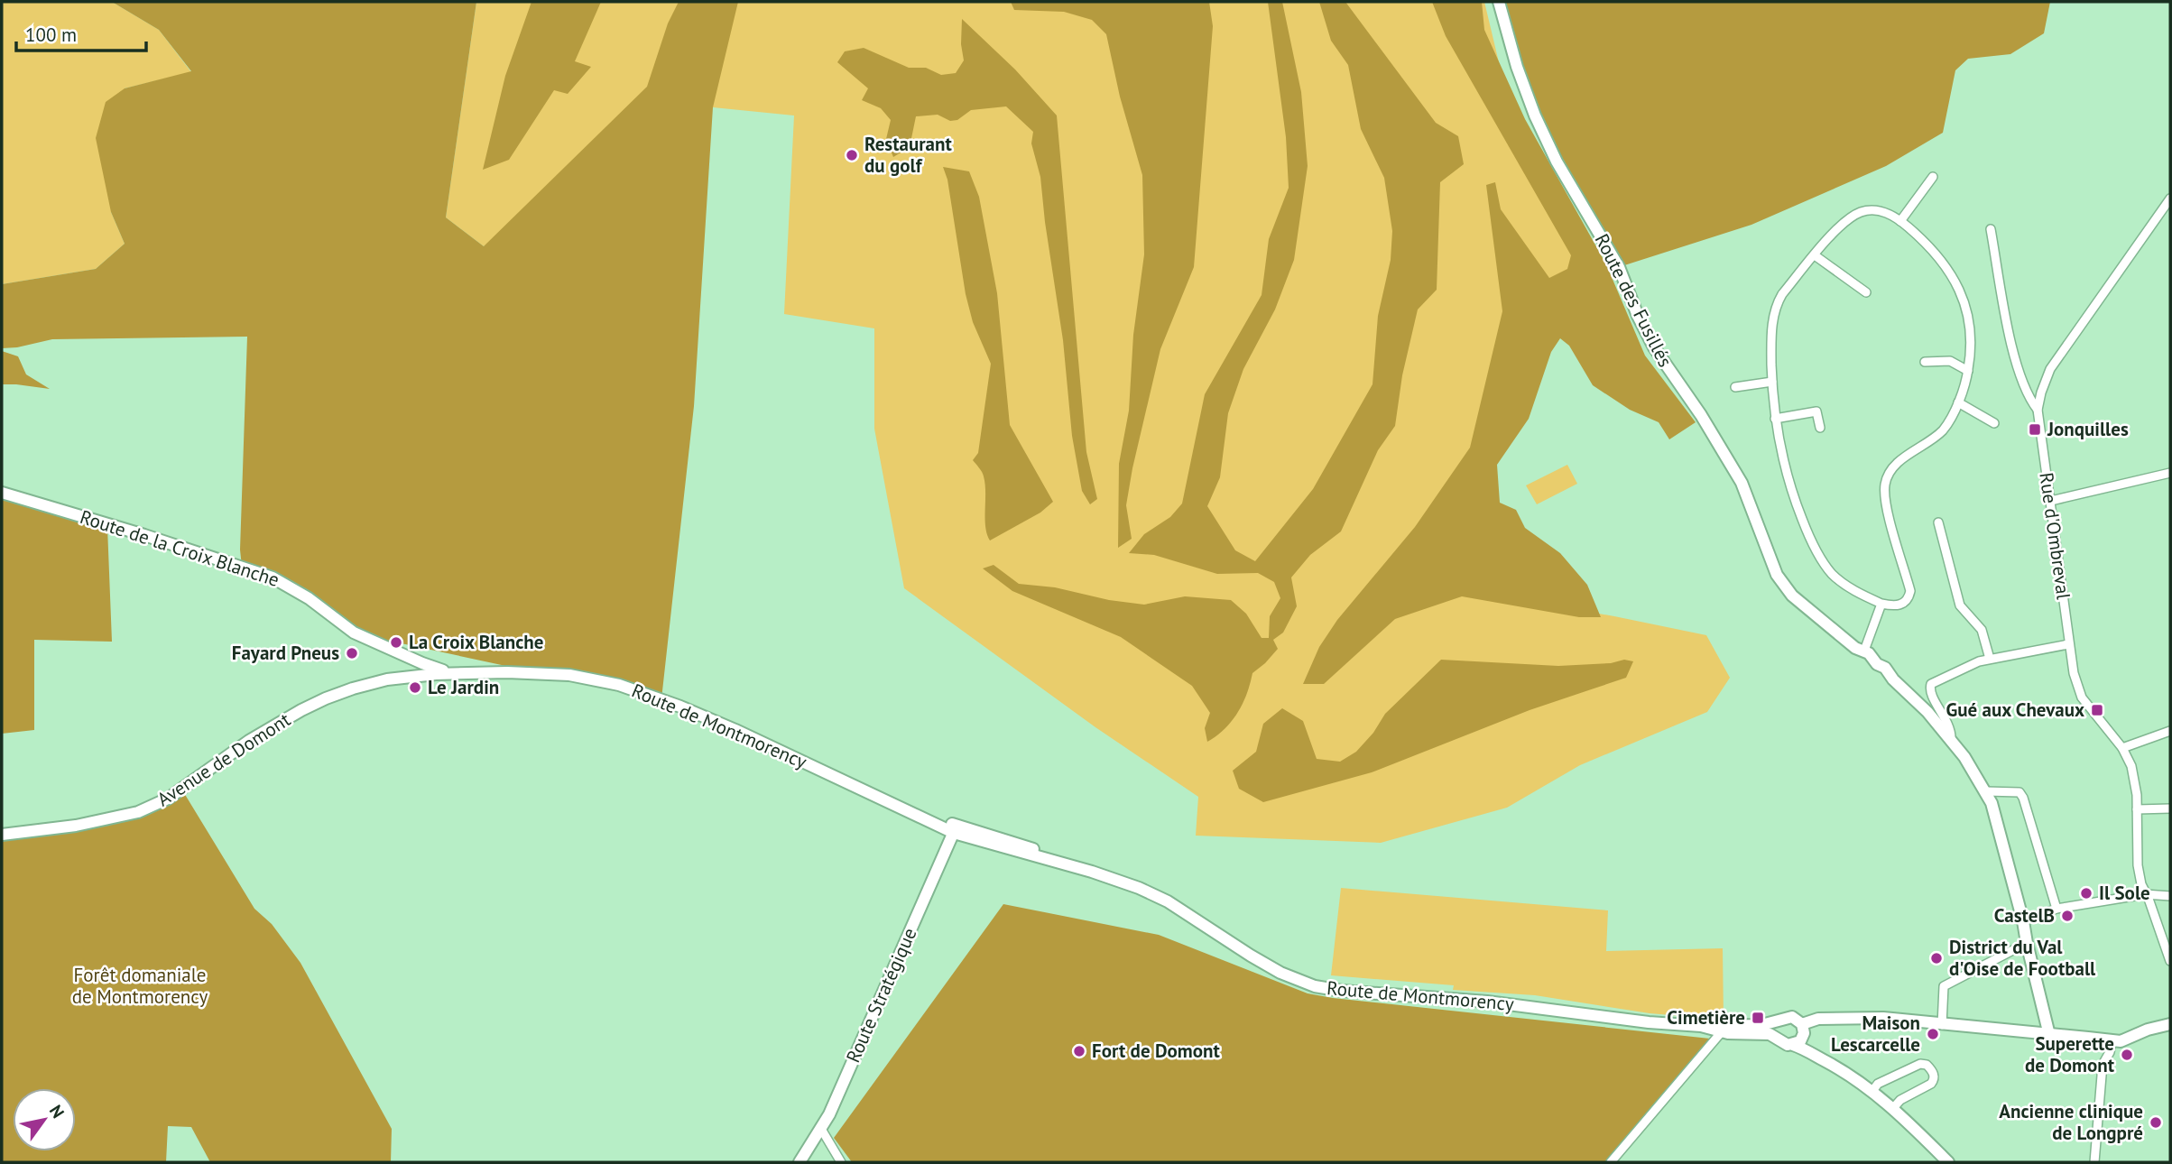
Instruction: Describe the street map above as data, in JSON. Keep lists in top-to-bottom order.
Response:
{
  "streets": {
    "main road": [
      "Route des Fusillés",
      "Route de la Croix Blanche",
      "Route de Montmorency",
      "Avenue de Domont",
      "Route Stratégique"
    ],
    "street": ["Rue d'Ombreval"]
  },
  "crossings": [
    ["Route de Montmorency", "Avenue de Domont"],
    ["Route de Montmorency", "Route Stratégique"]
  ],
  "parks": ["Forêt domaniale de Montmorency"],
  "places": {
    "other": [
      "Restaurant du golf",
      "La Croix Blanche",
      "Fayard Pneus",
      "Le Jardin",
      "Il Sole",
      "CastelB",
      "District du Val d'Oise de Football",
      "Maison Lescarcelle",
      "Fort de Domont",
      "Superette de Domont",
      "Ancienne clinique de Longpré"
    ],
    "transit": ["Jonquilles", "Gué aux Chevaux", "Cimetière"]
  },
  "scale_bar": "100 m",
  "north": "top right"
}
